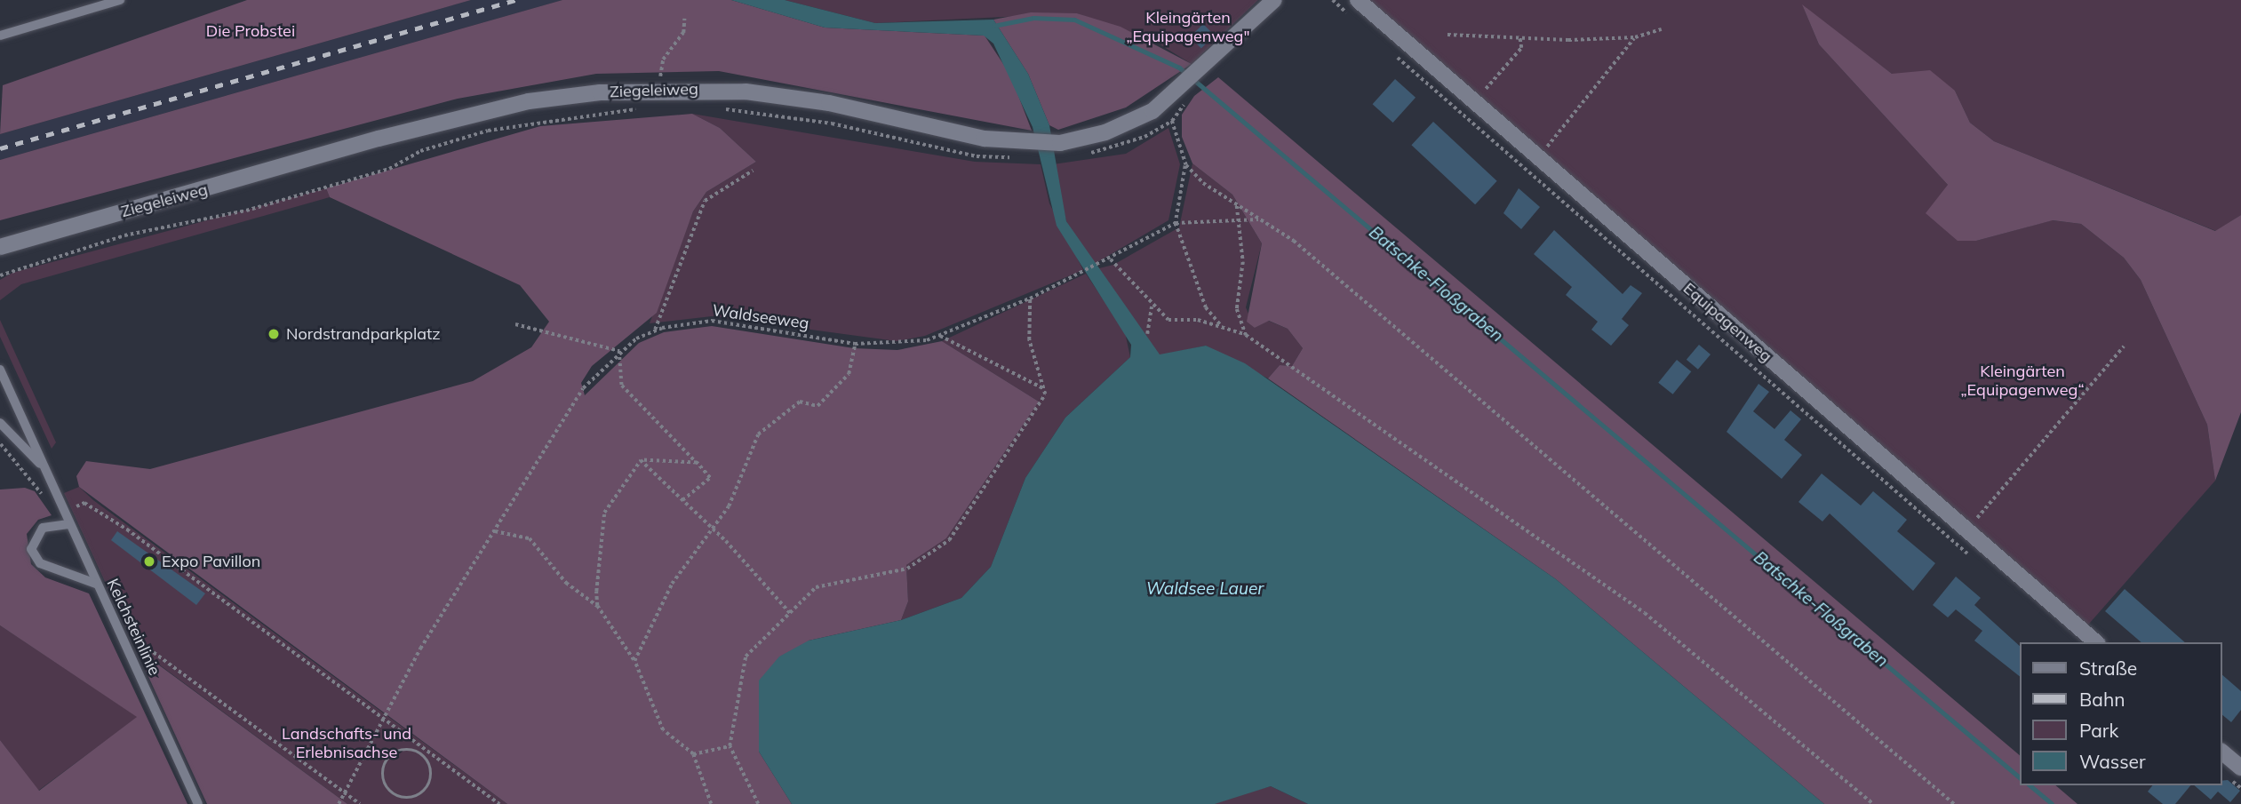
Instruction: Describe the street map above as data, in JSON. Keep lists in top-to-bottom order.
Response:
{
  "streets": {
    "main road": ["Ziegeleiweg", "Equipagenweg"],
    "lane": ["Kelchsteinlinie"],
    "path": ["Waldseeweg"]
  },
  "water": ["Batschke‐Floßgraben", "Waldsee Lauer"],
  "parks": [
    "Kleingärten „Equipagenweg\"",
    "Die Probstei",
    "Kleingärten „Equipagenweg“",
    "Landschafts- und Erlebnisachse"
  ],
  "places": ["Nordstrandparkplatz", "Expo Pavillon"],
  "legend": [
    "Straße",
    "Bahn",
    "Park",
    "Wasser"
  ]
}
